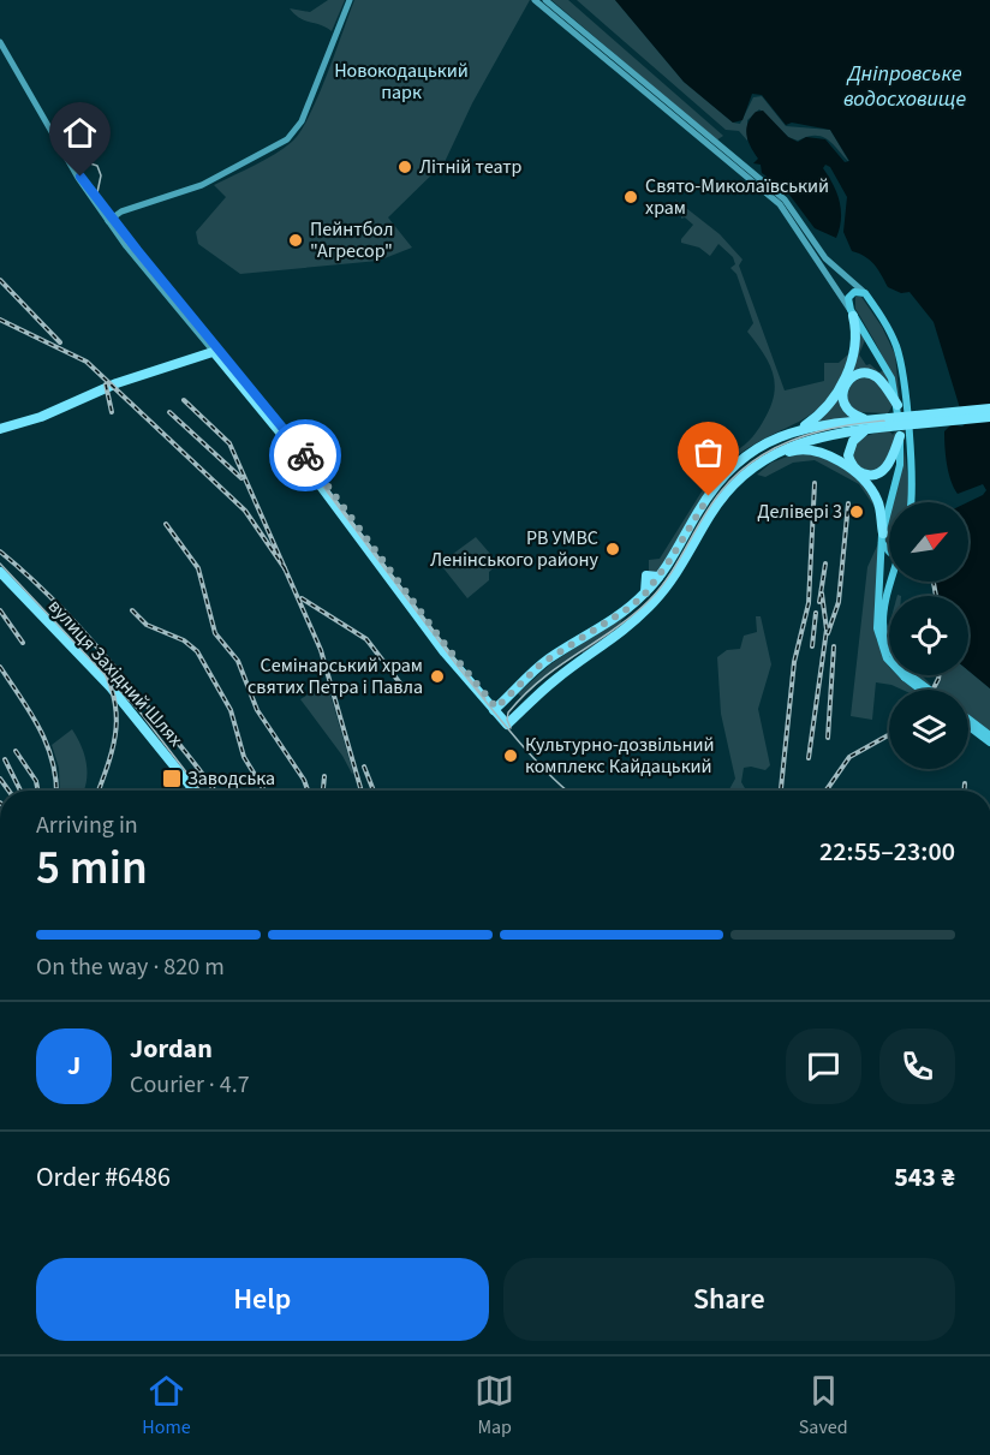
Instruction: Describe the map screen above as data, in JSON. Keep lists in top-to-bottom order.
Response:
{
  "streets": {
    "highway": ["вулиця Західний Шлях"]
  },
  "water": ["Дніпровське водосховище"],
  "parks": ["Новокодацький парк"],
  "places": {
    "other": [
      "Лiтнiй театр",
      "Свято-Миколаївський храм",
      "Пейнтбол \"Агресор\"",
      "Делівері 3",
      "РВ УМВС Ленінського району",
      "Семінарський храм святих Петра і Павла",
      "Культурно-дозвільний комплекс Кайдацький"
    ],
    "transit": ["Заводська"]
  },
  "north": "top right",
  "page": {
    "heading": ["5 min", "Arriving in", "22:55–23:00"],
    "panel": [
      "Jordan",
      "Courier · 4.7",
      "Order #6486",
      "543 ₴"
    ],
    "bar": "On the way · 820 m",
    "round": "J",
    "buttons": ["Help", "Share"],
    "tabs": ["Home", "Map", "Saved"]
  }
}
